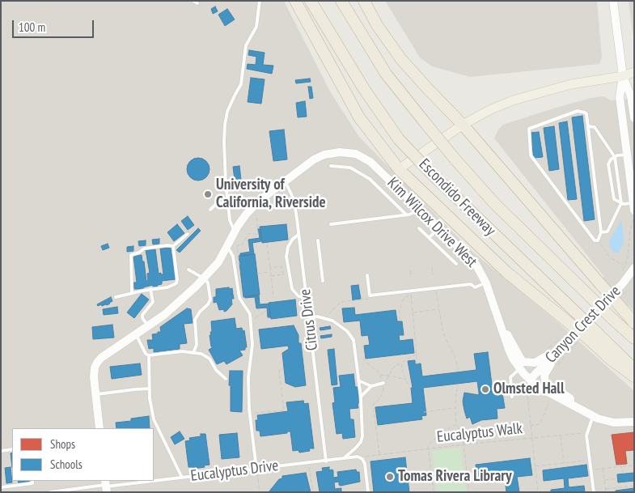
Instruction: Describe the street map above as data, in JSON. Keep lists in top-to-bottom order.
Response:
{
  "streets": {
    "highway": ["Escondido Freeway"],
    "street": ["Kim Wilcox Drive West", "Canyon Crest Drive"],
    "lane": ["Citrus Drive", "Eucalyptus Drive"],
    "path": ["Eucalyptus Walk"]
  },
  "crossings": [
    ["Kim Wilcox Drive West", "Citrus Drive"],
    ["Kim Wilcox Drive West", "Canyon Crest Drive"],
    ["Citrus Drive", "Eucalyptus Drive"],
    ["Eucalyptus Walk", "Eucalyptus Drive"]
  ],
  "places": ["University of California, Riverside", "Olmsted Hall", "Tomas Rivera Library"],
  "legend": ["Shops", "Schools"],
  "scale_bar": "100 m"
}
